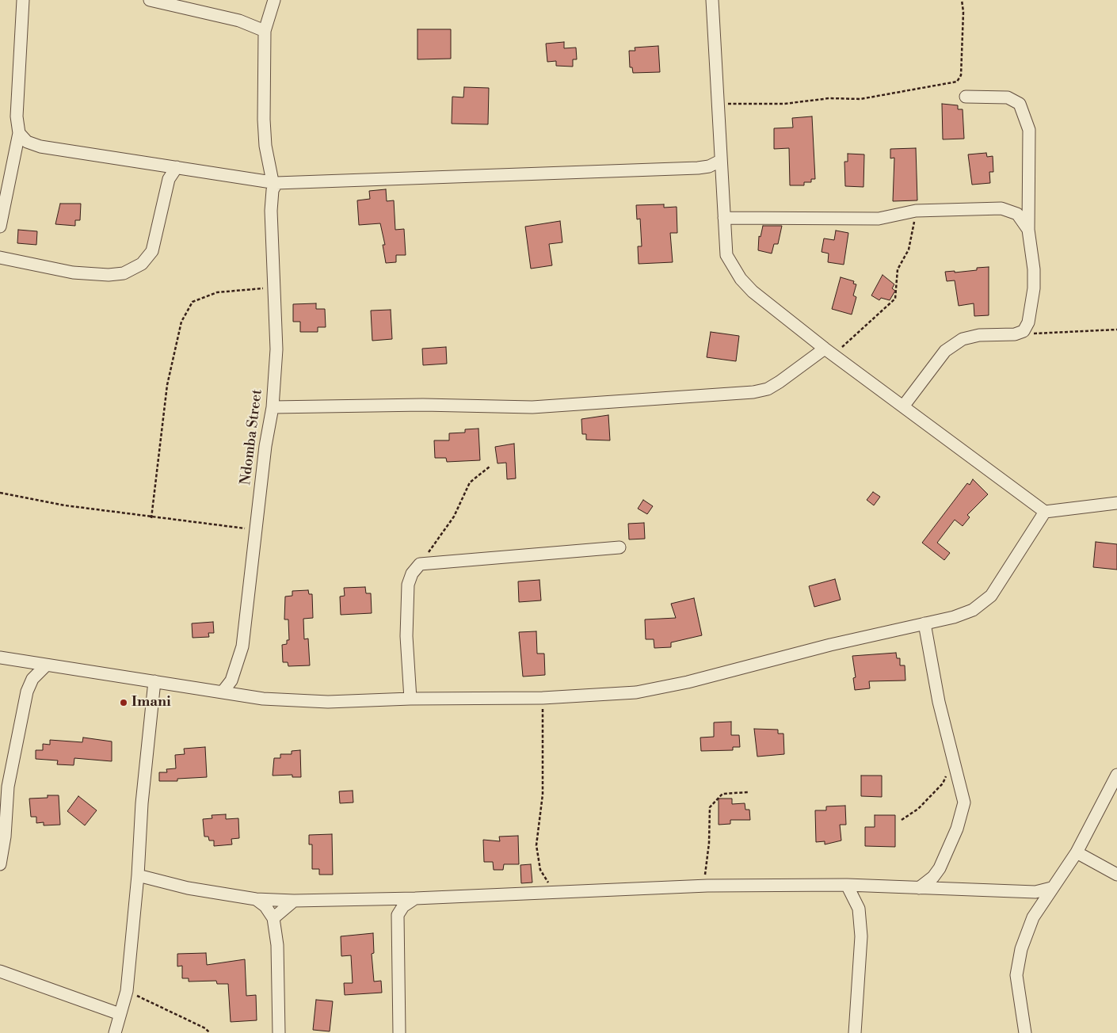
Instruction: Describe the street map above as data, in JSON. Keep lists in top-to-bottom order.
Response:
{
  "streets": {
    "street": ["Ndomba Street"]
  },
  "places": ["Imani"]
}
